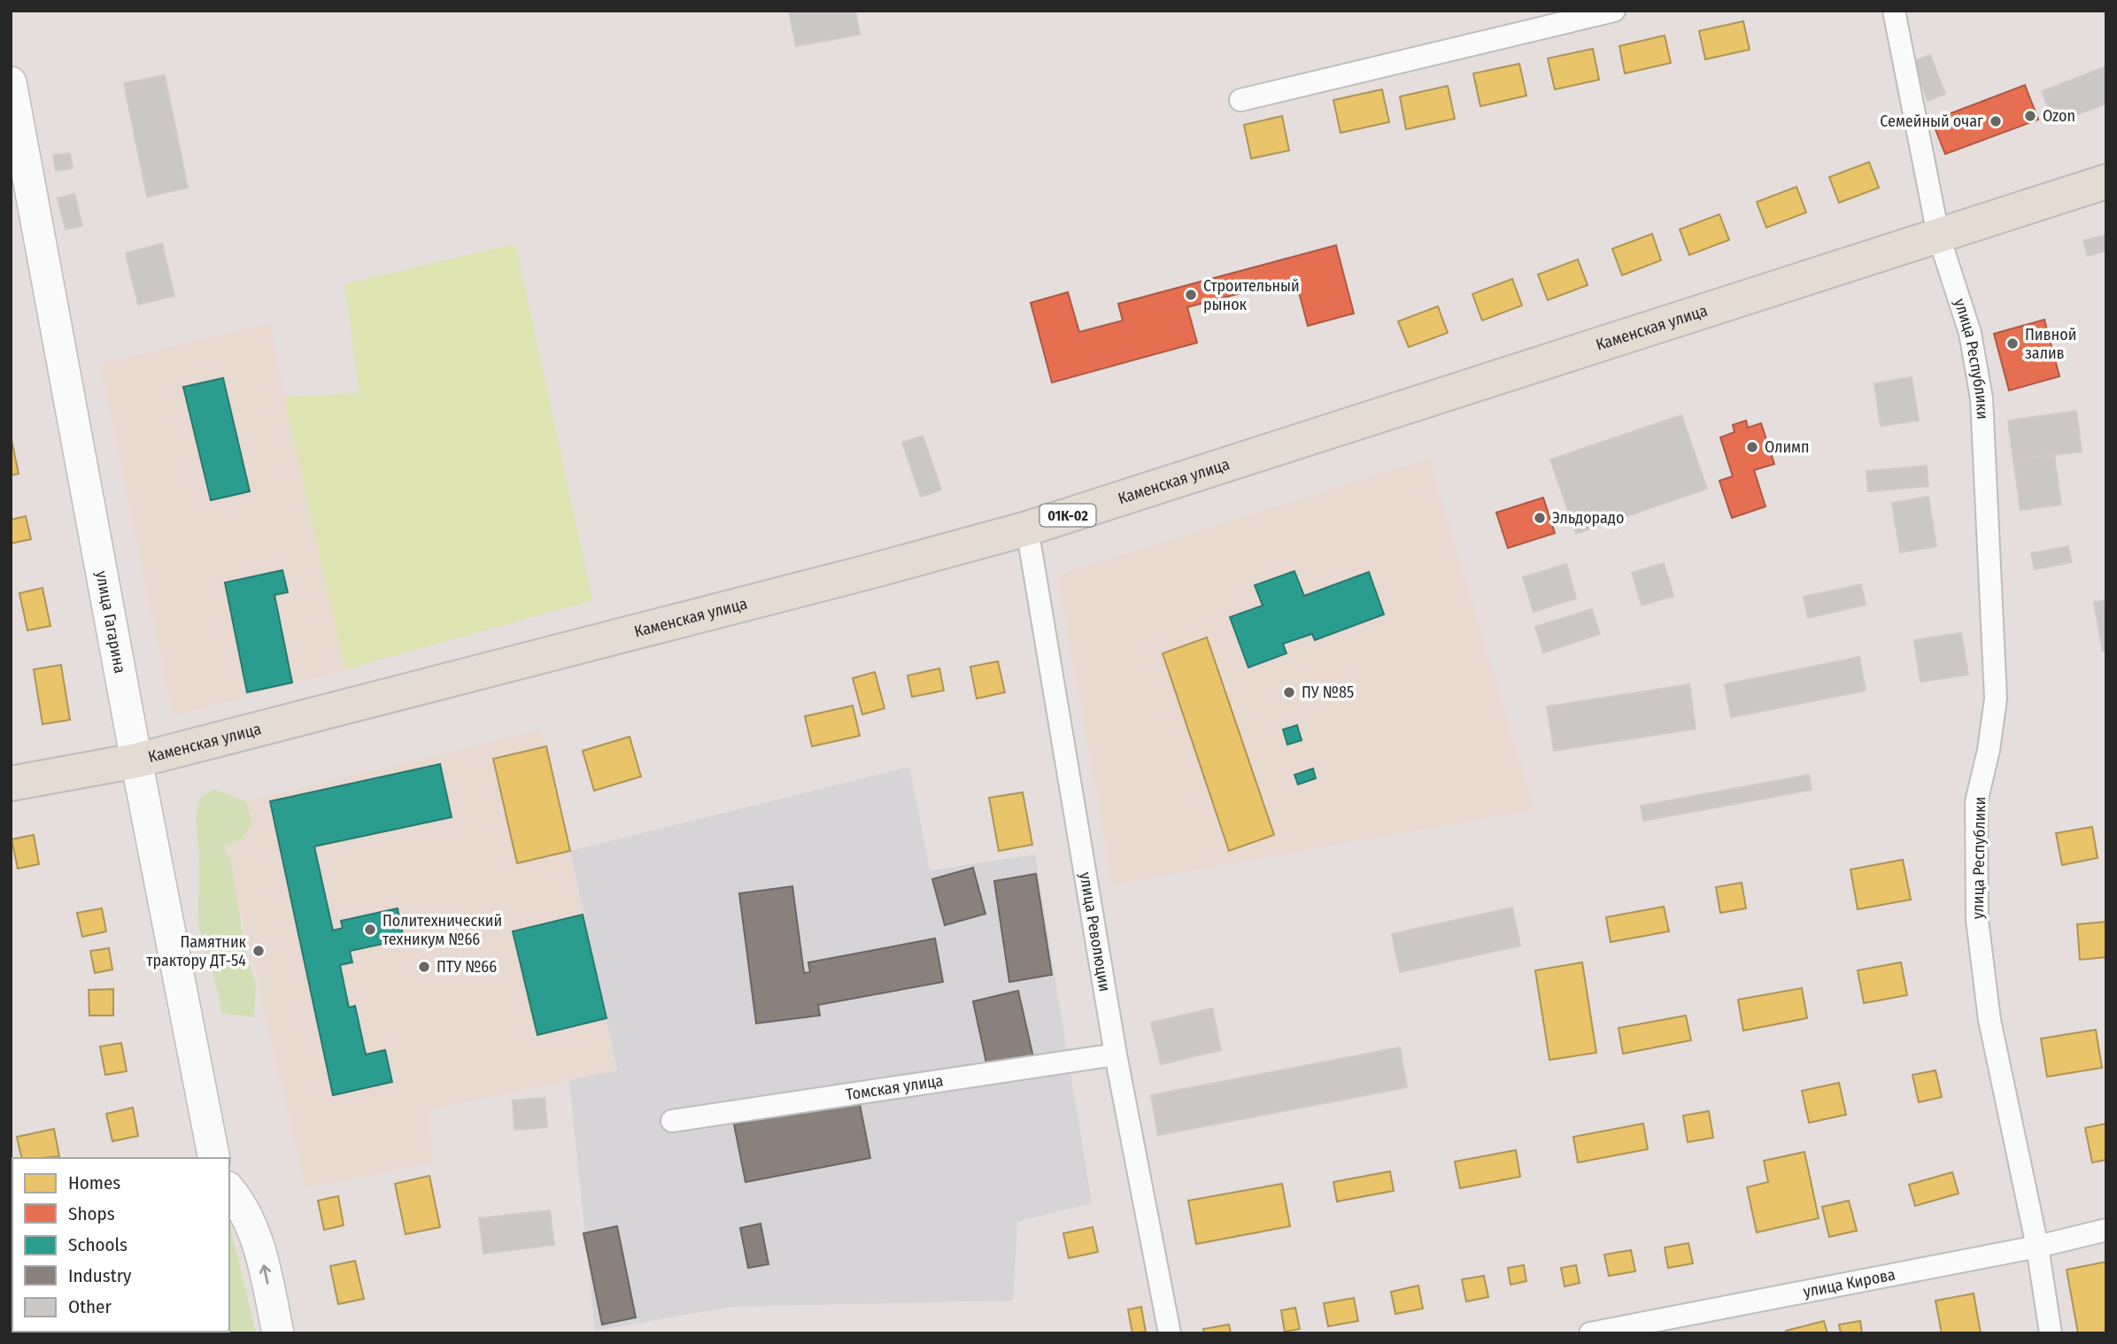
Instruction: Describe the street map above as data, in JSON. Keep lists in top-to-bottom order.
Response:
{
  "streets": {
    "main road": ["Каменская улица", "01К-02"],
    "street": [
      "улица Республики",
      "улица Гагарина",
      "улица Революции",
      "Томская улица",
      "улица Кирова"
    ]
  },
  "crossings": [
    ["Каменская улица", "улица Республики"],
    ["Каменская улица", "улица Гагарина"],
    ["Каменская улица", "улица Революции"],
    ["улица Республики", "улица Кирова"],
    ["улица Революции", "Томская улица"]
  ],
  "places": [
    "Ozon",
    "Семейный очаг",
    "Строительный рынок",
    "Пивной залив",
    "Олимп",
    "Эльдорадо",
    "ПУ №85",
    "Политехнический техникум №66",
    "Памятник трактору ДТ-54",
    "ПТУ №66"
  ],
  "legend": [
    "Homes",
    "Shops",
    "Schools",
    "Industry",
    "Other"
  ]
}
